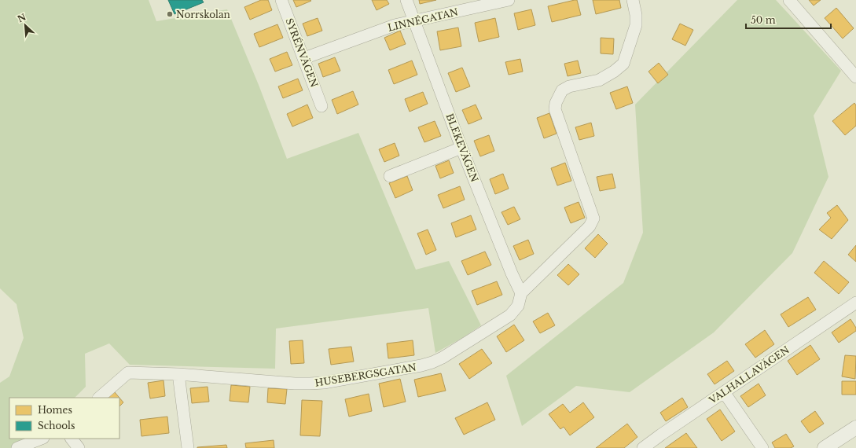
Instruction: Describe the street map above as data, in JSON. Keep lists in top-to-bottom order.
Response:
{
  "streets": {
    "street": [
      "LINNÉGATAN",
      "SYRÉNVÄGEN",
      "BLEKEVÄGEN",
      "HUSEBERGSGATAN",
      "VALHALLAVÄGEN"
    ]
  },
  "crossings": [
    ["LINNÉGATAN", "SYRÉNVÄGEN"],
    ["LINNÉGATAN", "BLEKEVÄGEN"],
    ["BLEKEVÄGEN", "HUSEBERGSGATAN"]
  ],
  "places": ["Norrskolan"],
  "legend": ["Homes", "Schools"],
  "scale_bar": "50 m",
  "north": "top left"
}
